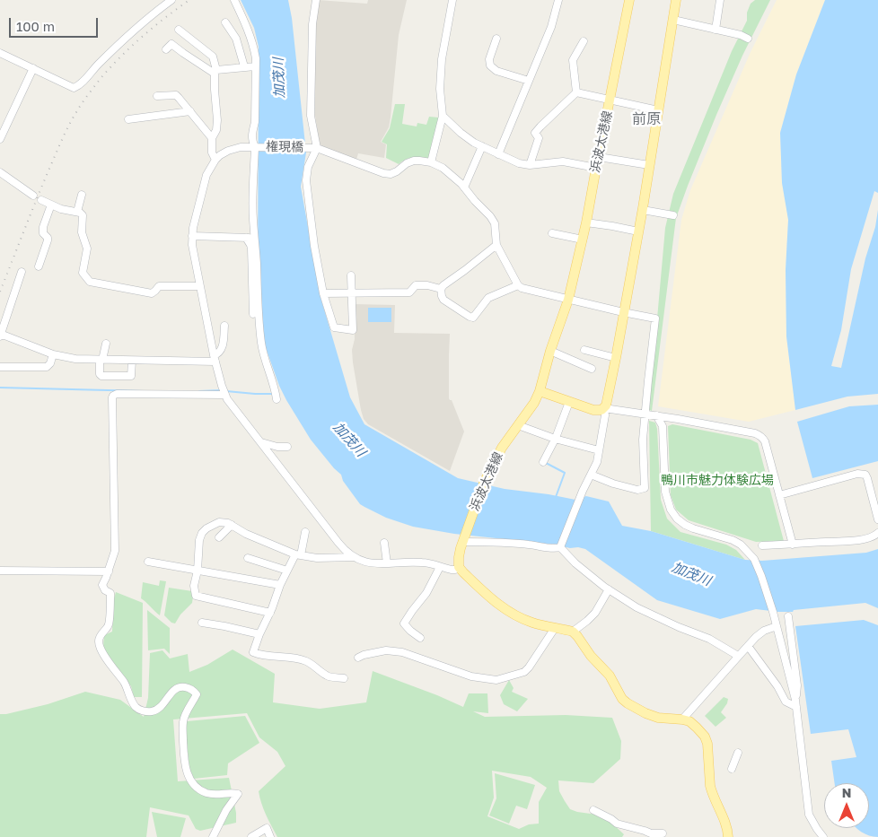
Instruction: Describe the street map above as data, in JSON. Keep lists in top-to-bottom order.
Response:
{
  "streets": {
    "main road": ["浜波太港線"],
    "street": ["権現橋"]
  },
  "districts": ["前原"],
  "water": ["加茂川"],
  "parks": ["鴨川市魅力体験広場"],
  "scale_bar": "100 m",
  "north": "top"
}
